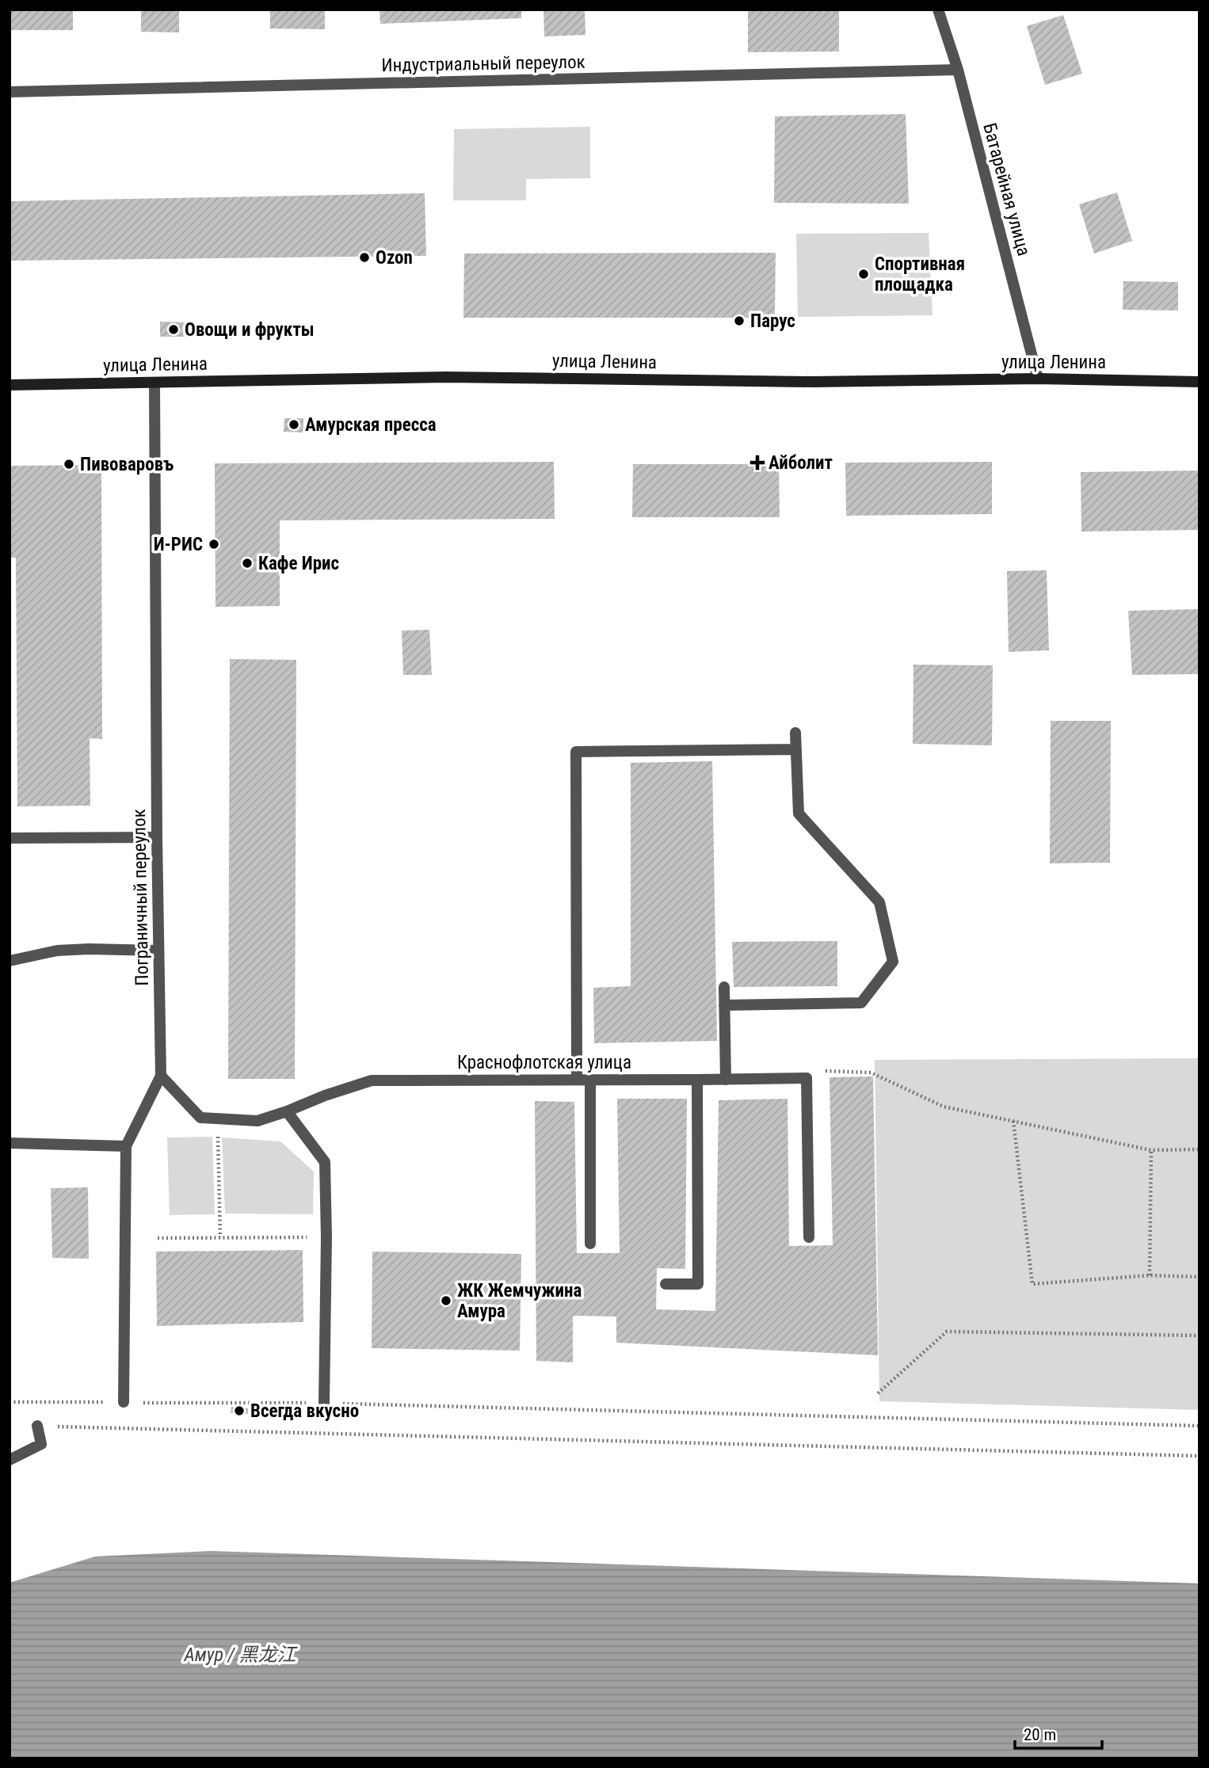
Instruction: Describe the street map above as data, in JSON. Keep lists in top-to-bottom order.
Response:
{
  "streets": {
    "main road": ["улица Ленина"],
    "street": [
      "Индустриальный переулок",
      "Батарейная улица",
      "Пограничный переулок",
      "Краснофлотская улица"
    ]
  },
  "crossings": [
    ["Индустриальный переулок", "Батарейная улица"],
    ["Батарейная улица", "улица Ленина"],
    ["улица Ленина", "Пограничный переулок"],
    ["Пограничный переулок", "Краснофлотская улица"]
  ],
  "water": ["Амур / 黑龙江"],
  "places": {
    "other": [
      "Ozon",
      "Спортивная площадка",
      "Парус",
      "Овощи и фрукты",
      "Амурская пресса",
      "Пивоваровъ",
      "И-РИС",
      "Кафе Ирис",
      "ЖК Жемчужина Амура",
      "Всегда вкусно"
    ],
    "health": ["Айболит"]
  },
  "scale_bar": "20 m"
}
